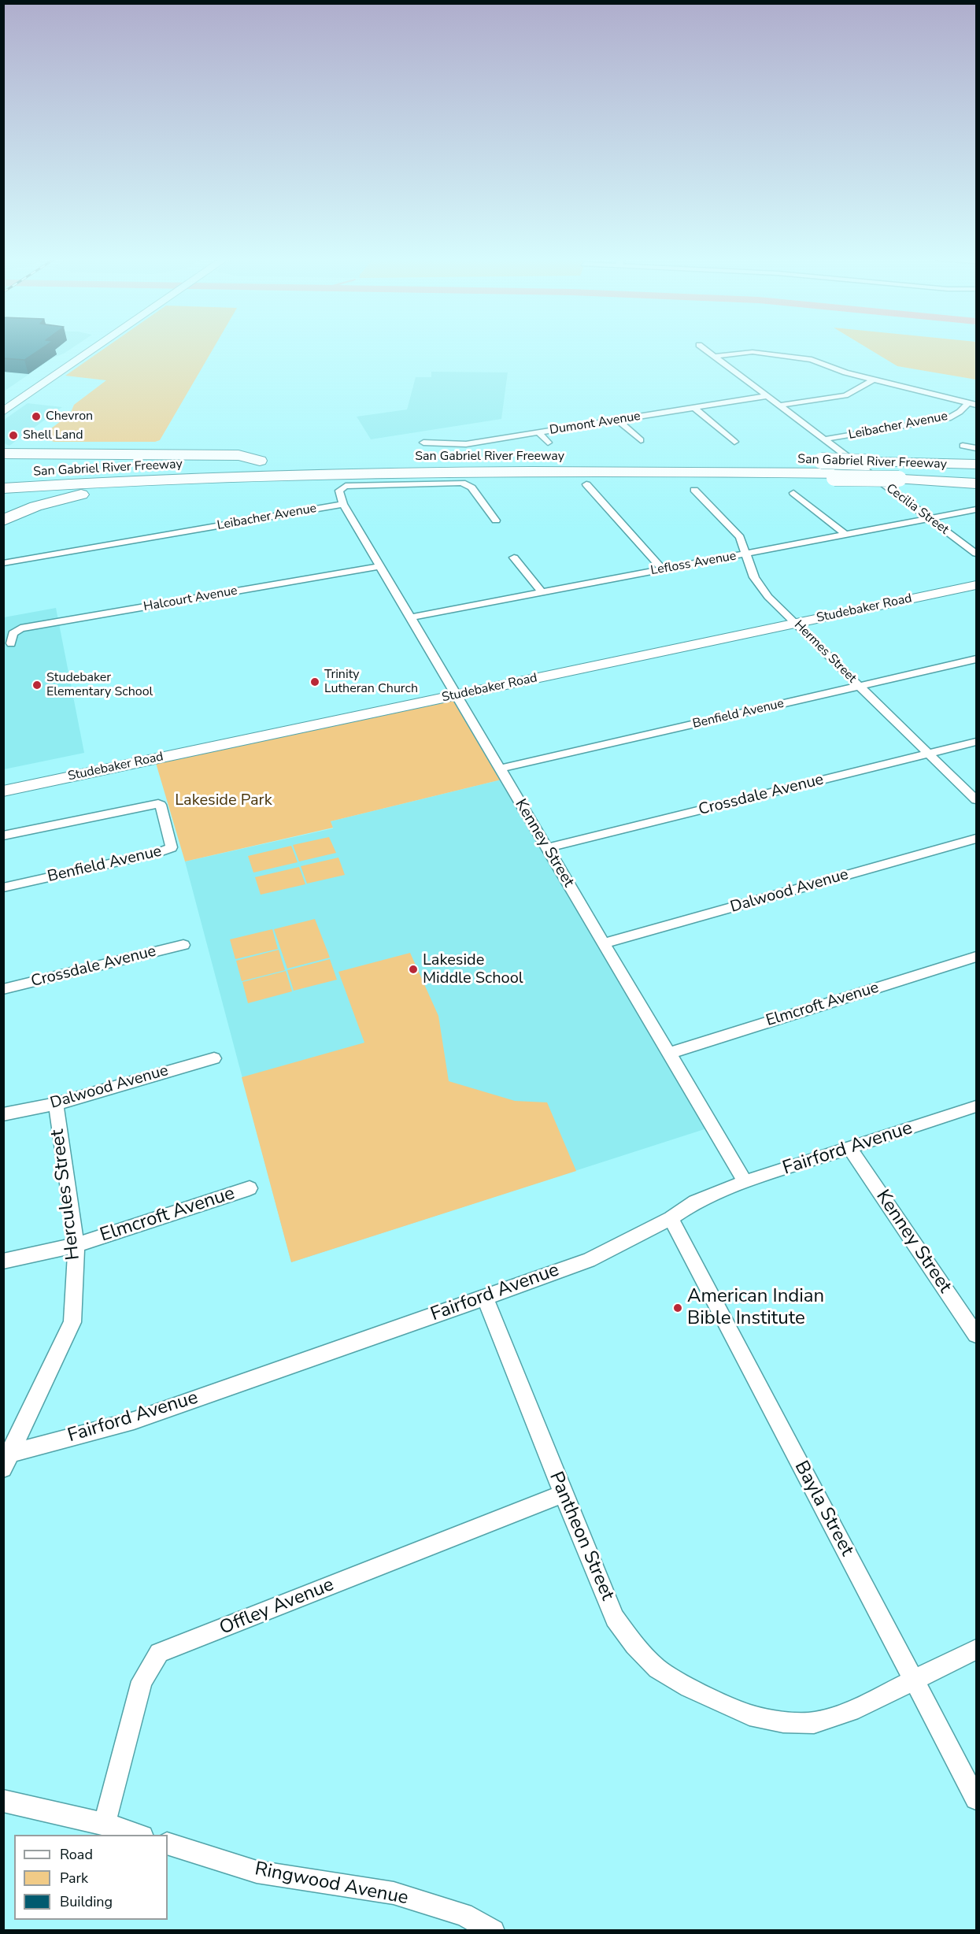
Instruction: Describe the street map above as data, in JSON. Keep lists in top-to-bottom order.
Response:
{
  "streets": {
    "highway": ["San Gabriel River Freeway"],
    "main road": ["Studebaker Road"],
    "street": [
      "Dumont Avenue",
      "Leibacher Avenue",
      "Cecilia Street",
      "Lefloss Avenue",
      "Halcourt Avenue",
      "Hermes Street",
      "Benfield Avenue",
      "Crossdale Avenue",
      "Kenney Street",
      "Dalwood Avenue",
      "Elmcroft Avenue",
      "Fairford Avenue",
      "Hercules Street",
      "Bayla Street",
      "Pantheon Street",
      "Offley Avenue",
      "Ringwood Avenue"
    ]
  },
  "crossings": [
    ["Dumont Avenue", "San Gabriel River Freeway"],
    ["Dumont Avenue", "Cecilia Street"],
    ["Leibacher Avenue", "Cecilia Street"],
    ["Leibacher Avenue", "Kenney Street"],
    ["Cecilia Street", "Lefloss Avenue"],
    ["Lefloss Avenue", "Hermes Street"],
    ["Lefloss Avenue", "Kenney Street"],
    ["Halcourt Avenue", "Kenney Street"],
    ["Studebaker Road", "Hermes Street"],
    ["Studebaker Road", "Kenney Street"],
    ["Hermes Street", "Benfield Avenue"],
    ["Hermes Street", "Crossdale Avenue"],
    ["Benfield Avenue", "Kenney Street"],
    ["Crossdale Avenue", "Kenney Street"],
    ["Kenney Street", "Dalwood Avenue"],
    ["Kenney Street", "Elmcroft Avenue"],
    ["Kenney Street", "Fairford Avenue"],
    ["Dalwood Avenue", "Hercules Street"],
    ["Elmcroft Avenue", "Hercules Street"],
    ["Fairford Avenue", "Hercules Street"],
    ["Fairford Avenue", "Bayla Street"],
    ["Fairford Avenue", "Pantheon Street"],
    ["Bayla Street", "Pantheon Street"],
    ["Pantheon Street", "Offley Avenue"]
  ],
  "parks": ["Lakeside Park"],
  "places": [
    "Chevron",
    "Shell Land",
    "Trinity Lutheran Church",
    "Studebaker Elementary School",
    "Lakeside Middle School",
    "American Indian Bible Institute"
  ],
  "legend": ["Road", "Park", "Building"]
}
